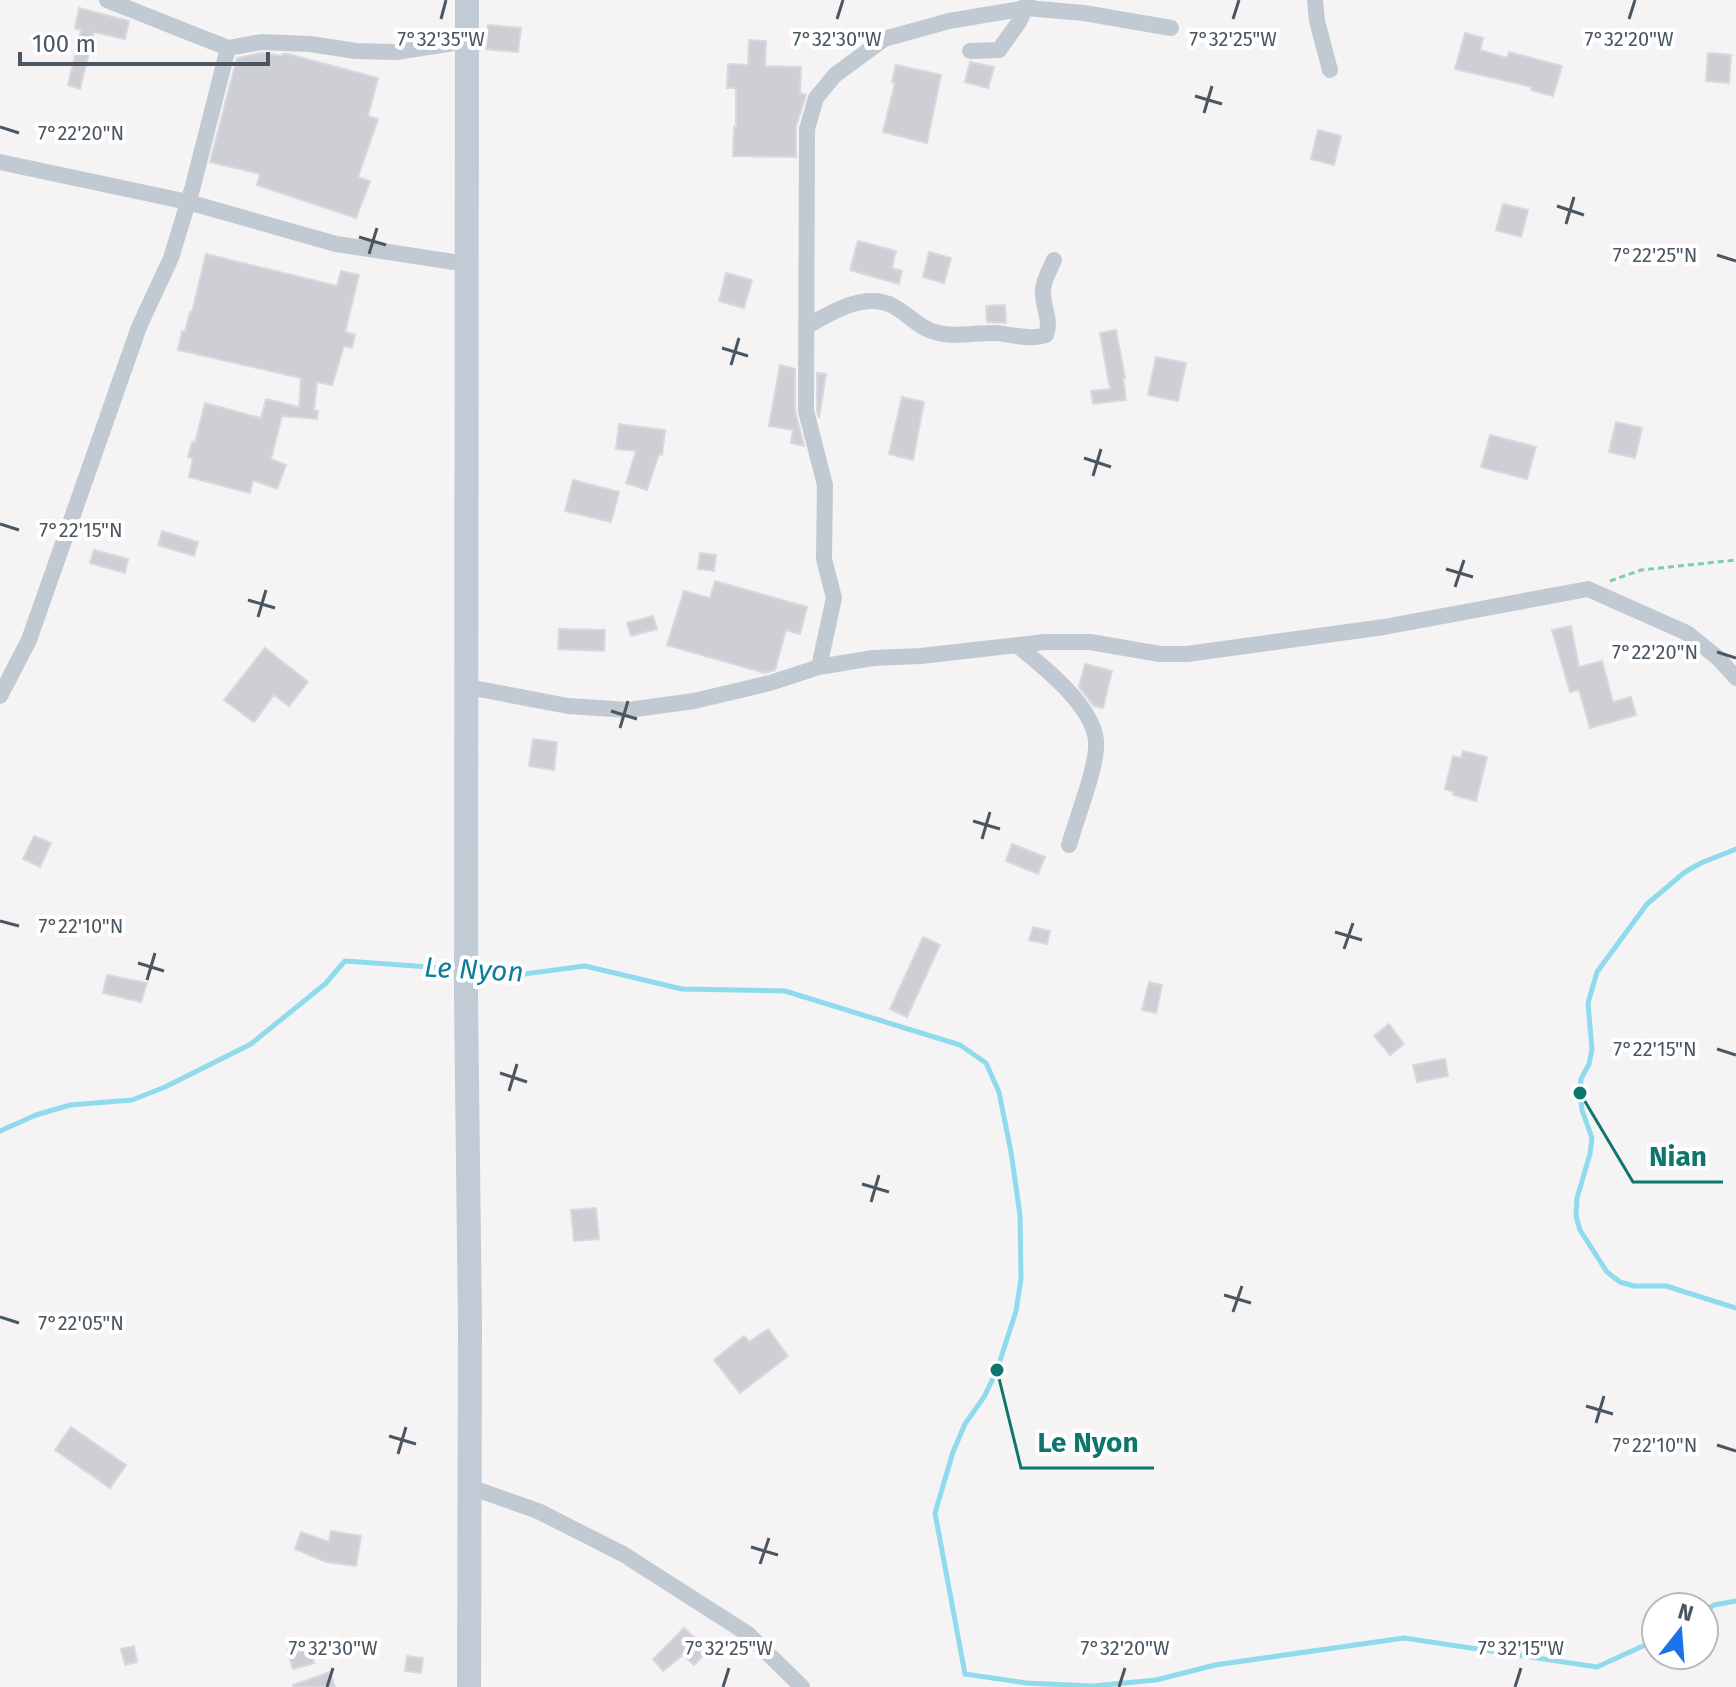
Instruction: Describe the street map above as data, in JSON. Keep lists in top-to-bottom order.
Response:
{
  "water": ["Le Nyon"],
  "places": ["Nian", "Le Nyon"],
  "scale_bar": "100 m",
  "north": "top",
  "coordinates": [
    "7°32'35\"W",
    "7°32'30\"W",
    "7°32'25\"W",
    "7°32'20\"W",
    "7°22'20\"N",
    "7°22'25\"N",
    "7°22'15\"N",
    "7°22'10\"N",
    "7°22'05\"N",
    "7°32'15\"W"
  ]
}
